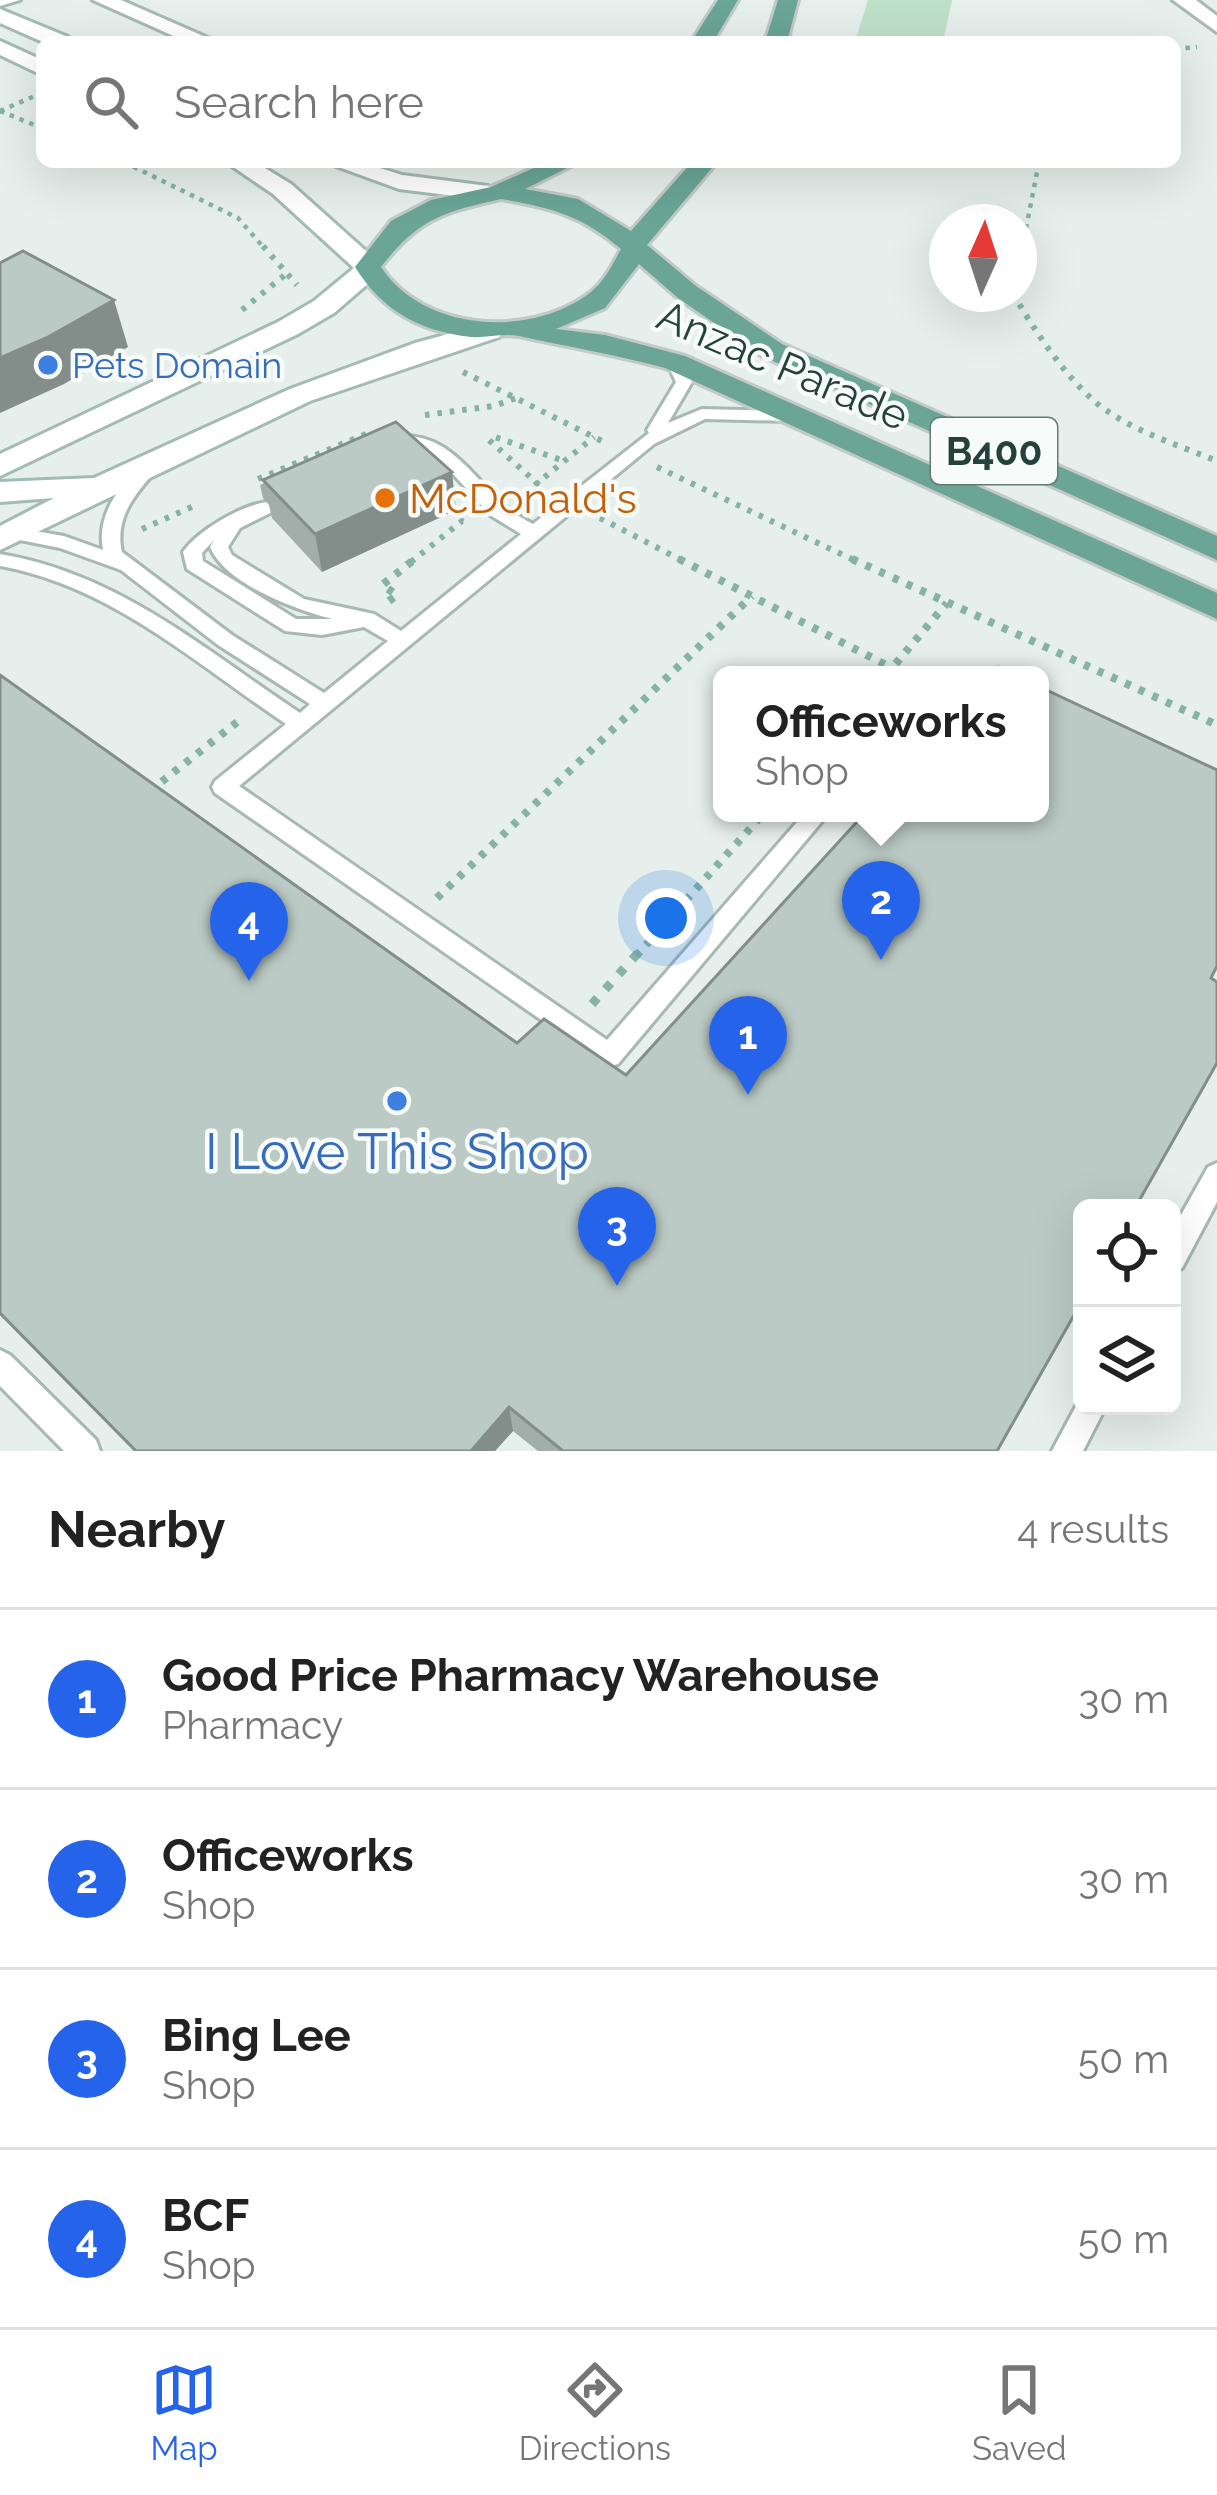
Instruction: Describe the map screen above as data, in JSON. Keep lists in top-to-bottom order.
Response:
{
  "streets": {
    "main road": ["Anzac Parade", "B400"]
  },
  "crossings": [
    ["Anzac Parade", "B400"]
  ],
  "places": ["Pets Domain", "McDonald's", "I Love This Shop"],
  "north": "top",
  "page": {
    "search": "Search here",
    "popup": ["Officeworks", "Shop"],
    "pins": [
      "2",
      "4",
      "1",
      "3"
    ],
    "heading": ["Nearby", "4 results"],
    "list": [
      {
        "mark": "1",
        "name": "Good Price Pharmacy Warehouse",
        "note": "Pharmacy",
        "value": "30 m"
      },
      {
        "mark": "2",
        "name": "Officeworks",
        "note": "Shop",
        "value": "30 m"
      },
      {
        "mark": "3",
        "name": "Bing Lee",
        "note": "Shop",
        "value": "50 m"
      },
      {
        "mark": "4",
        "name": "BCF",
        "note": "Shop",
        "value": "50 m"
      }
    ],
    "nav": ["Map", "Directions", "Saved"]
  }
}
